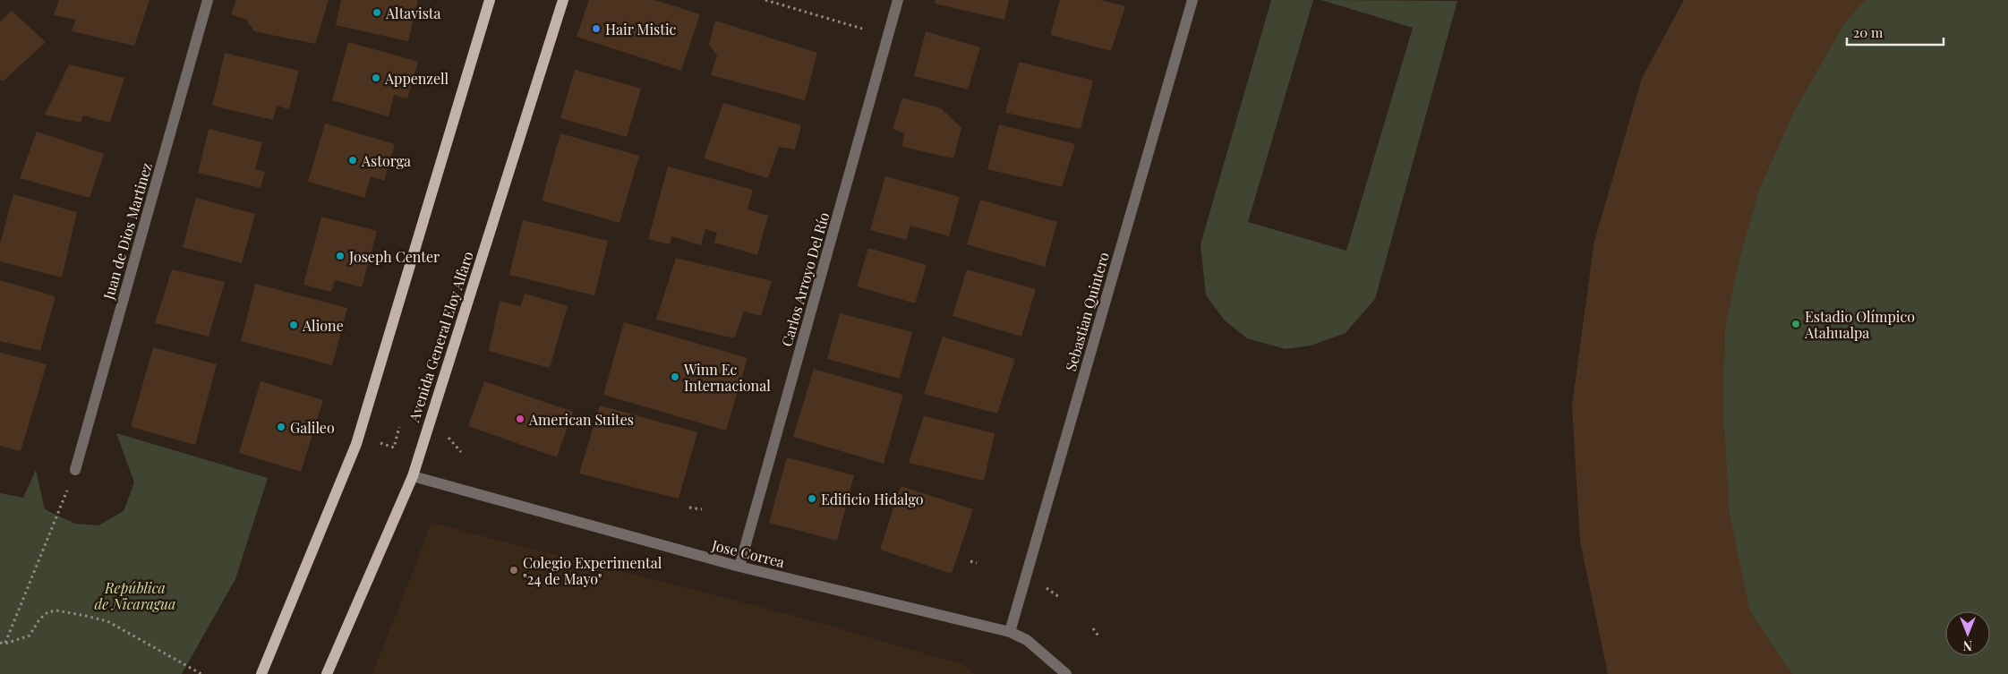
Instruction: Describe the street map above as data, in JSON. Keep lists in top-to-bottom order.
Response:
{
  "streets": {
    "main road": ["Avenida General Eloy Alfaro"],
    "street": [
      "Juan de Dios Martinez",
      "Carlos Arroyo Del Río",
      "Sebastian Quintero",
      "Jose Correa"
    ]
  },
  "crossings": [
    ["Carlos Arroyo Del Río", "Jose Correa"],
    ["Sebastian Quintero", "Jose Correa"],
    ["Avenida General Eloy Alfaro", "Jose Correa"]
  ],
  "parks": ["República de Nicaragua"],
  "places": [
    "Altavista",
    "Hair Mistic",
    "Appenzell",
    "Astorga",
    "Joseph Center",
    "Estadio Olímpico Atahualpa",
    "Alione",
    "Winn Ec Internacional",
    "American Suites",
    "Galileo",
    "Edificio Hidalgo",
    "Colegio Experimental \"24 de Mayo\""
  ],
  "scale_bar": "20 m",
  "north": "bottom"
}
